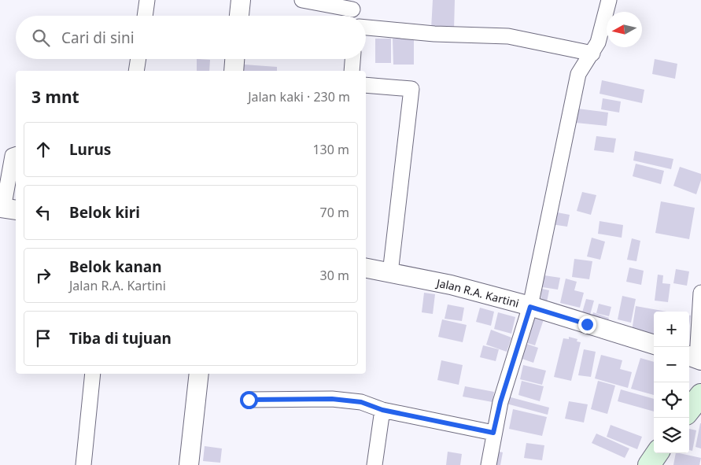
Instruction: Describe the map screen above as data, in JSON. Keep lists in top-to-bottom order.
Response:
{
  "streets": {
    "street": ["Jalan R.A. Kartini"]
  },
  "north": "left",
  "page": {
    "search": "Cari di sini",
    "heading": ["3 mnt", "Jalan kaki · 230 m"],
    "list": [
      ["Lurus", "130 m"],
      ["Belok kiri", "70 m"],
      ["Belok kanan", "Jalan R.A. Kartini", "30 m"],
      "Tiba di tujuan"
    ],
    "map_buttons": ["+", "−"]
  }
}
